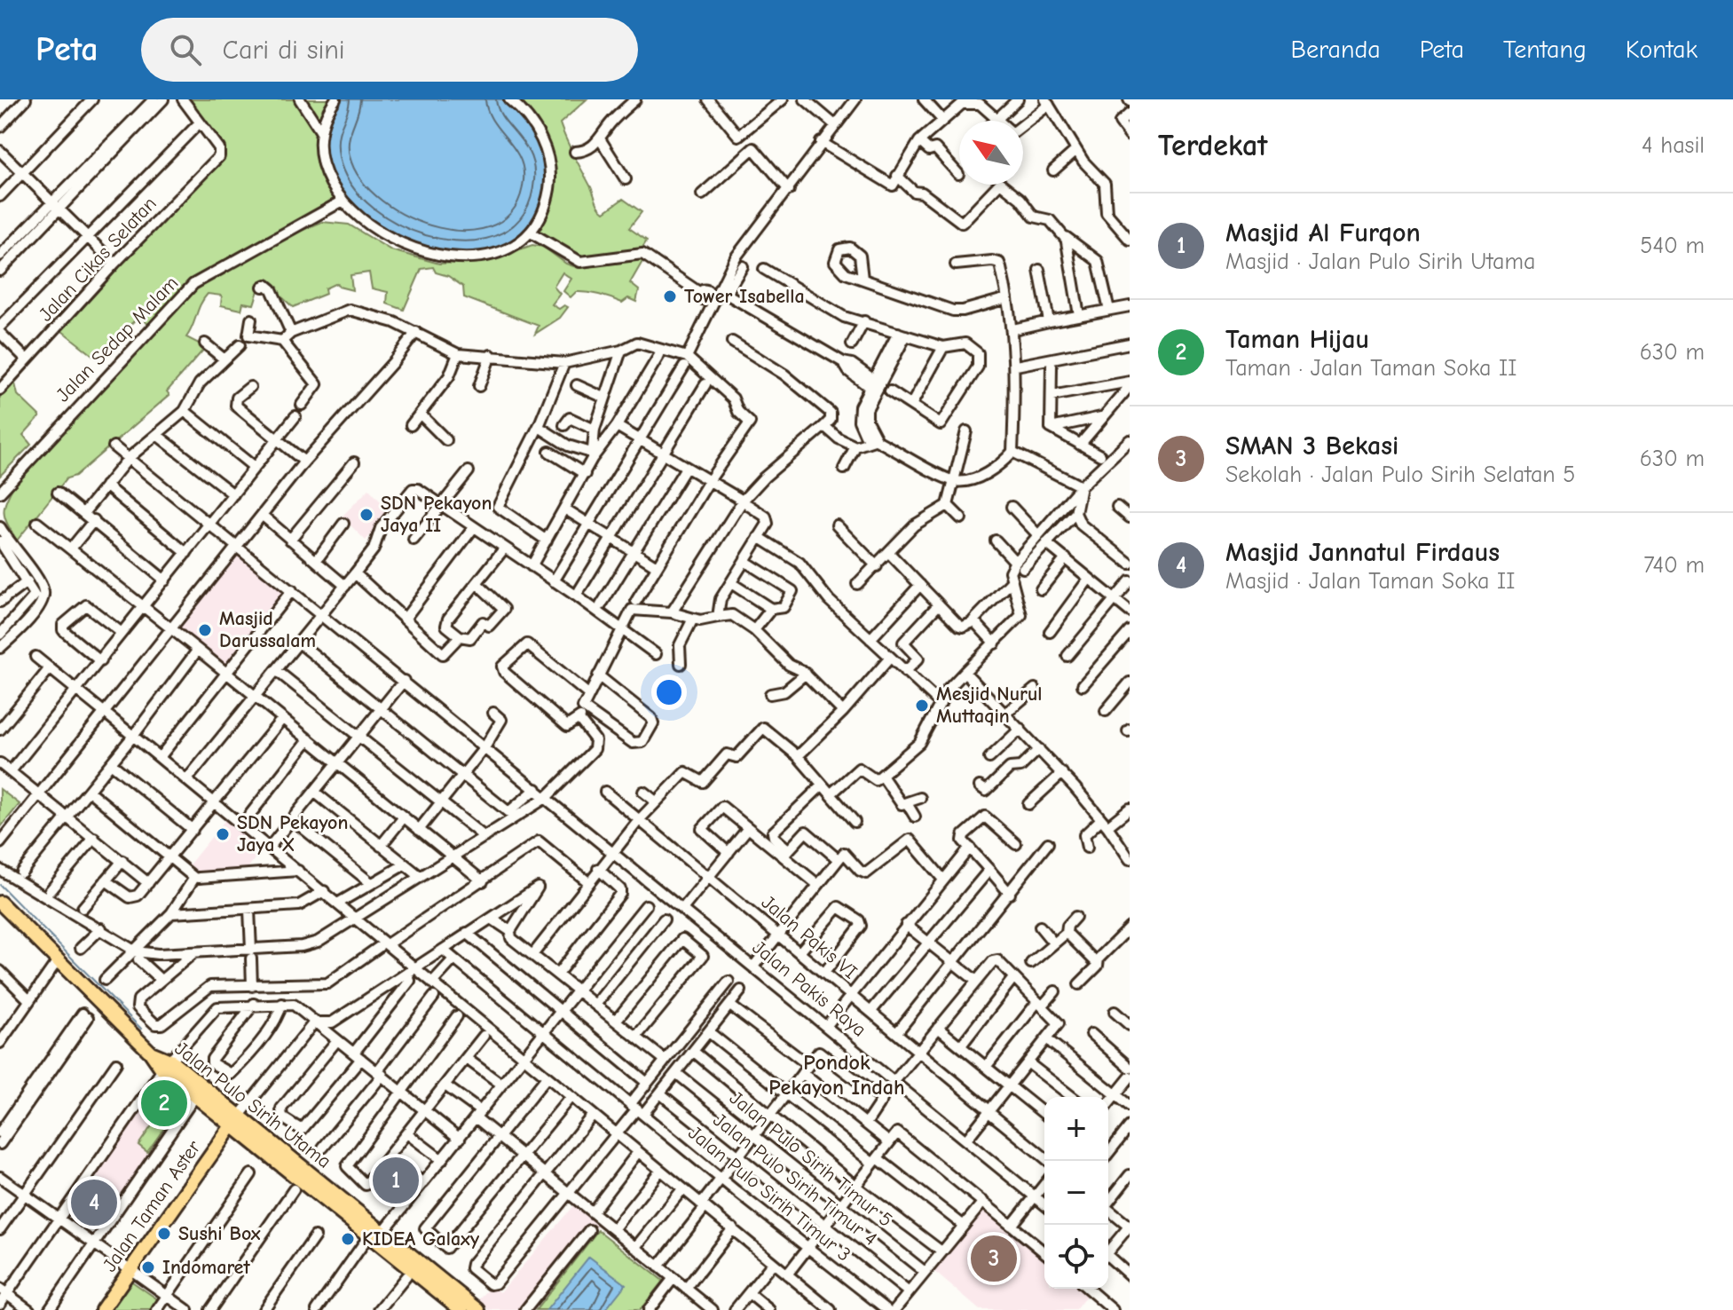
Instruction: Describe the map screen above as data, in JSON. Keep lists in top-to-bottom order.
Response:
{
  "streets": {
    "main road": ["Jalan Pulo Sirih Utama", "Jalan Taman Aster"],
    "street": [
      "Jalan Cikas Selatan",
      "Jalan Sedap Malam",
      "Jalan Pakis VI",
      "Jalan Pakis Raya",
      "Jalan Pulo Sirih Timur 5",
      "Jalan Pulo Sirih Timur 4",
      "Jalan Pulo Sirih Timur 3"
    ]
  },
  "crossings": [
    ["Jalan Pulo Sirih Utama", "Jalan Taman Aster"]
  ],
  "districts": ["Pondok Pekayon Indah"],
  "places": [
    "Tower Isabella",
    "SDN Pekayon Jaya II",
    "Masjid Darussalam",
    "Mesjid Nurul Muttaqin",
    "SDN Pekayon Jaya X",
    "Sushi Box",
    "KIDEA Galaxy",
    "Indomaret"
  ],
  "north": "top left",
  "page": {
    "header": "Peta",
    "search": "Cari di sini",
    "nav": [
      "Beranda",
      "Peta",
      "Tentang",
      "Kontak"
    ],
    "heading": ["Terdekat", "4 hasil"],
    "list": [
      {
        "mark": "1",
        "name": "Masjid Al Furqon",
        "note": "Masjid · Jalan Pulo Sirih Utama",
        "value": "540 m"
      },
      {
        "mark": "2",
        "name": "Taman Hijau",
        "note": "Taman · Jalan Taman Soka II",
        "value": "630 m"
      },
      {
        "mark": "3",
        "name": "SMAN 3 Bekasi",
        "note": "Sekolah · Jalan Pulo Sirih Selatan 5",
        "value": "630 m"
      },
      {
        "mark": "4",
        "name": "Masjid Jannatul Firdaus",
        "note": "Masjid · Jalan Taman Soka II",
        "value": "740 m"
      }
    ],
    "pins": [
      "2",
      "1",
      "4",
      "3"
    ],
    "map_buttons": ["+", "−"]
  }
}
